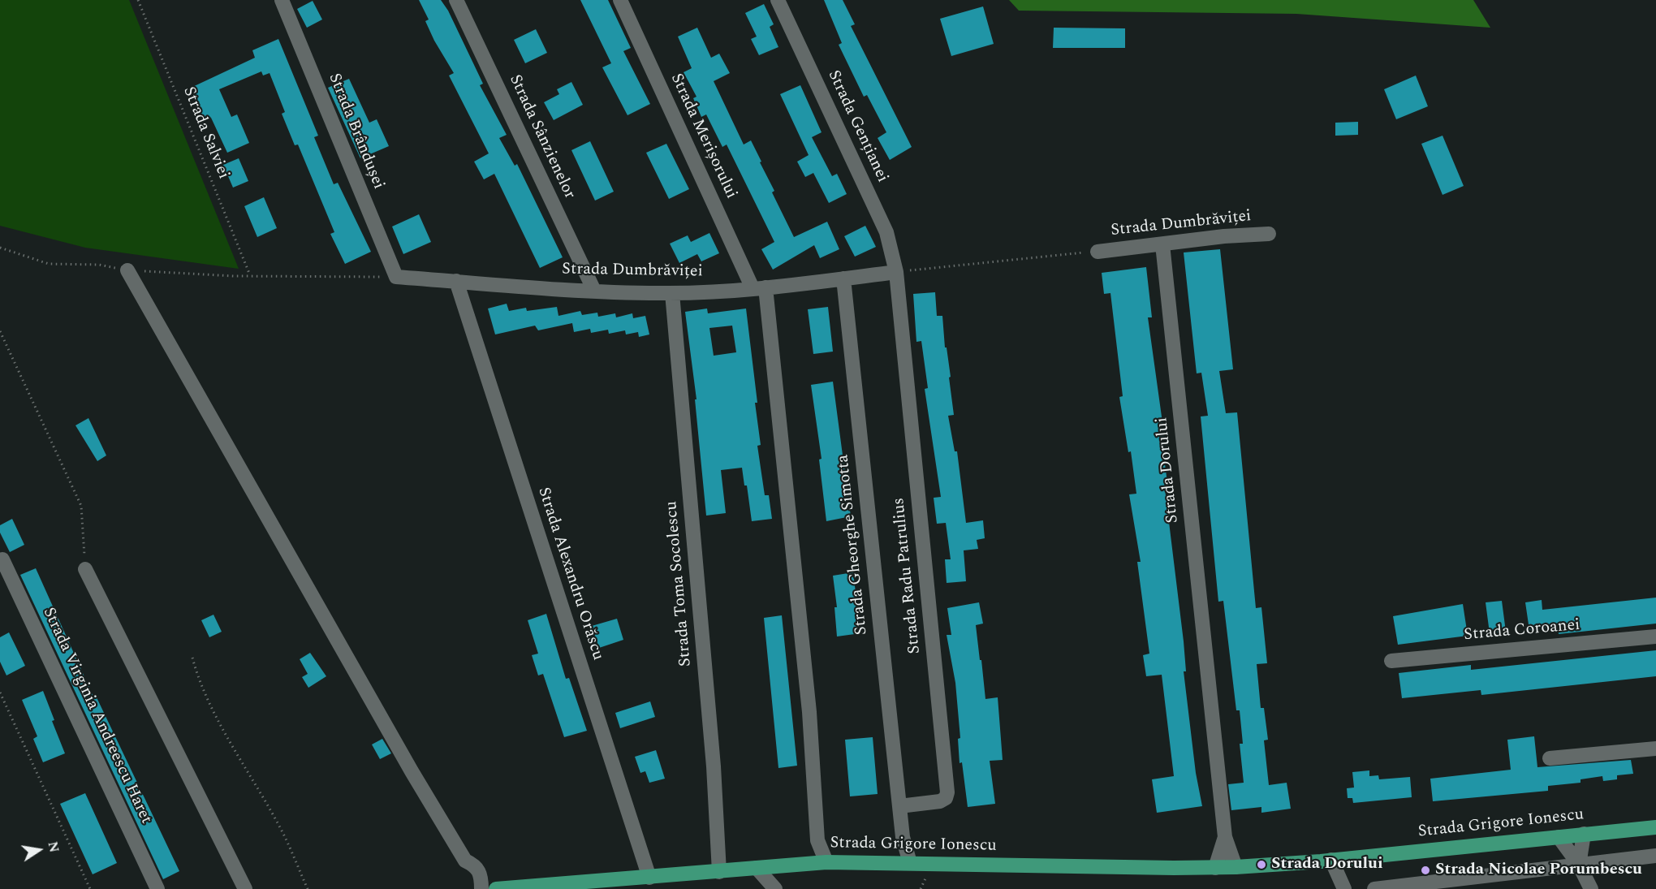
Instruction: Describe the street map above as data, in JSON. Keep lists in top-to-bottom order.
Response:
{
  "streets": {
    "main road": ["Strada Grigore Ionescu"],
    "street": [
      "Strada Gențianei",
      "Strada Brândușei",
      "Strada Merișorului",
      "Strada Sânzienelor",
      "Strada Dumbrăviței",
      "Strada Dorului",
      "Strada Gheorghe Simotta",
      "Strada Alexandru Orăscu",
      "Strada Radu Patrulius",
      "Strada Toma Socolescu",
      "Strada Coroanei",
      "Strada Virginia Andreescu Haret"
    ],
    "path": ["Strada Salviei"]
  },
  "crossings": [
    ["Strada Gențianei", "Strada Dumbrăviței"],
    ["Strada Gențianei", "Strada Radu Patrulius"],
    ["Strada Brândușei", "Strada Dumbrăviței"],
    ["Strada Merișorului", "Strada Dumbrăviței"],
    ["Strada Sânzienelor", "Strada Dumbrăviței"],
    ["Strada Dumbrăviței", "Strada Dorului"],
    ["Strada Dumbrăviței", "Strada Gheorghe Simotta"],
    ["Strada Dumbrăviței", "Strada Alexandru Orăscu"],
    ["Strada Dumbrăviței", "Strada Radu Patrulius"],
    ["Strada Dumbrăviței", "Strada Toma Socolescu"],
    ["Strada Dorului", "Strada Grigore Ionescu"],
    ["Strada Gheorghe Simotta", "Strada Radu Patrulius"],
    ["Strada Alexandru Orăscu", "Strada Grigore Ionescu"],
    ["Strada Toma Socolescu", "Strada Grigore Ionescu"]
  ],
  "places": ["Strada Dorului", "Strada Nicolae Porumbescu"],
  "north": "right"
}
